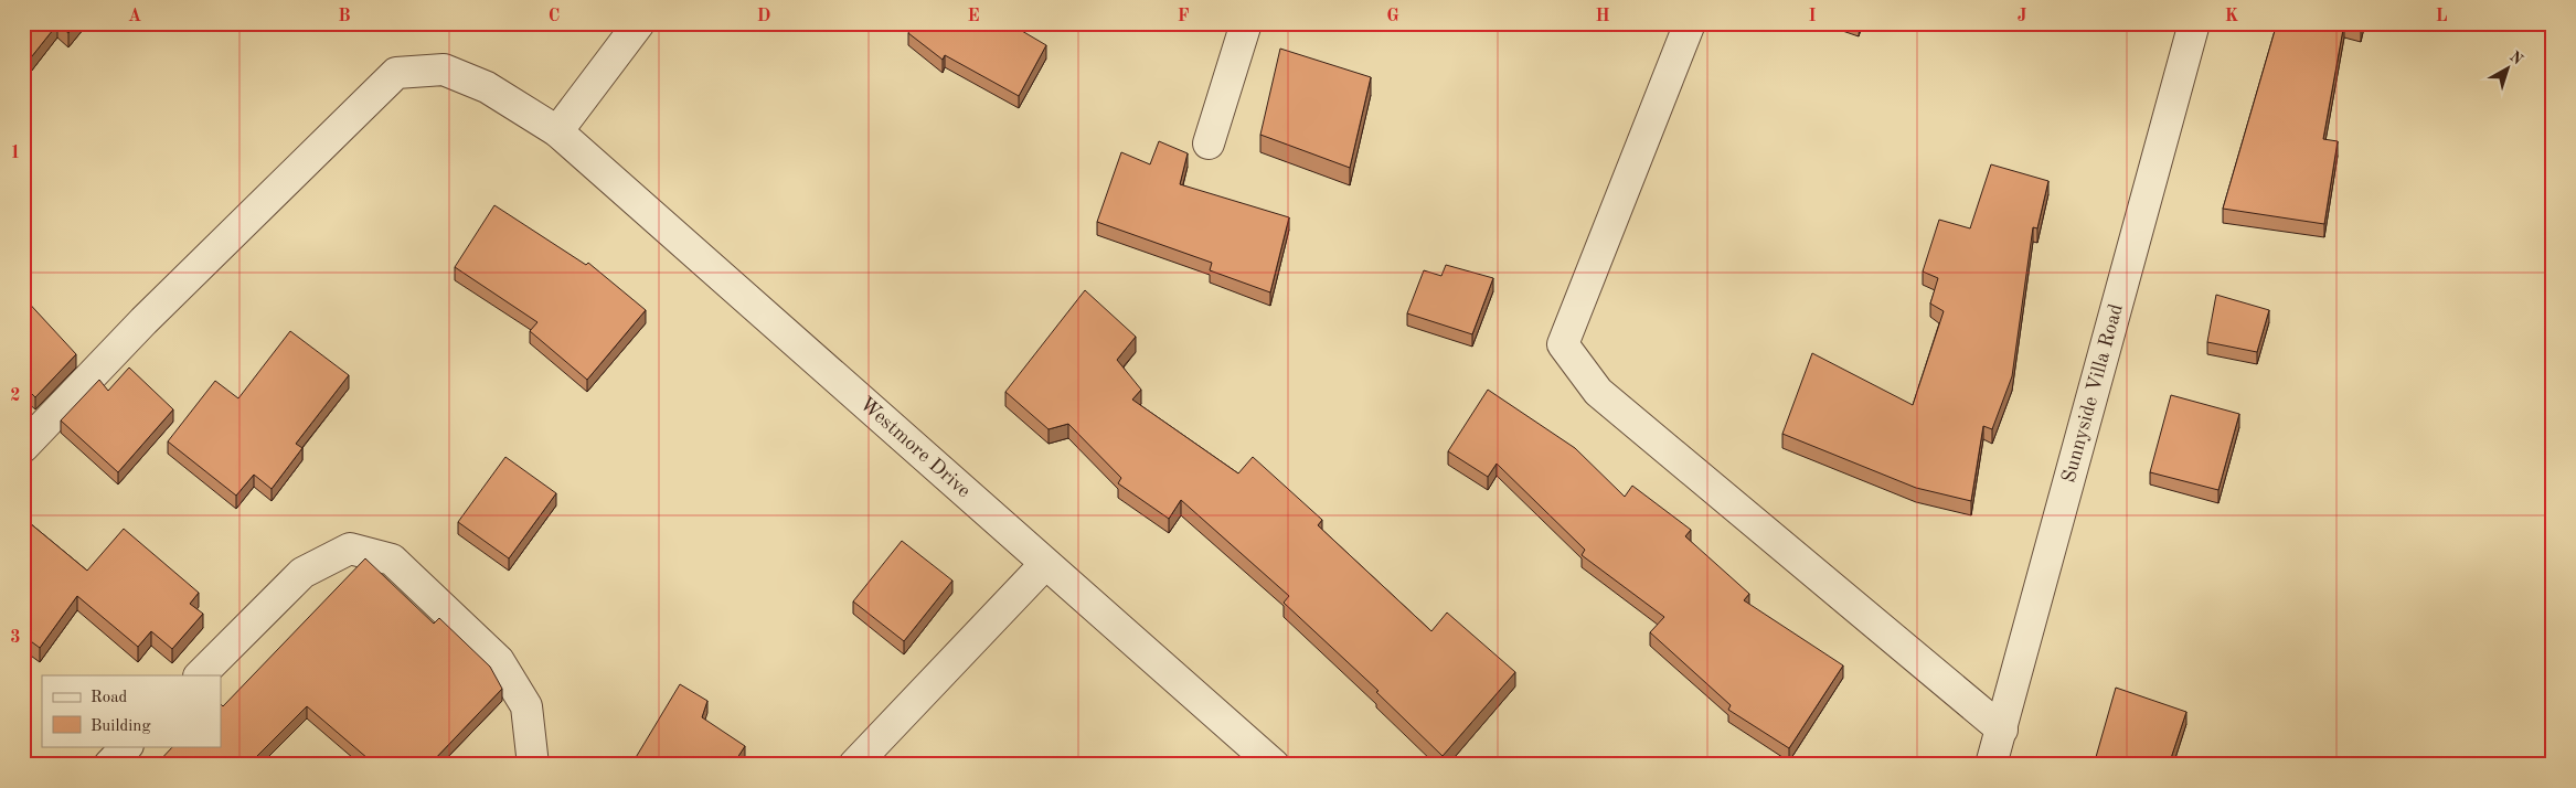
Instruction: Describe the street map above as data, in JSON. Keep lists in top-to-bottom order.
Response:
{
  "streets": {
    "street": ["Sunnyside Villa Road", "Westmore Drive"]
  },
  "legend": ["Road", "Building"],
  "north": "top right",
  "grid": {
    "columns": [
      "A",
      "B",
      "C",
      "D",
      "E",
      "F",
      "G",
      "H",
      "I",
      "J",
      "K",
      "L"
    ],
    "rows": ["1", "2", "3"]
  }
}
